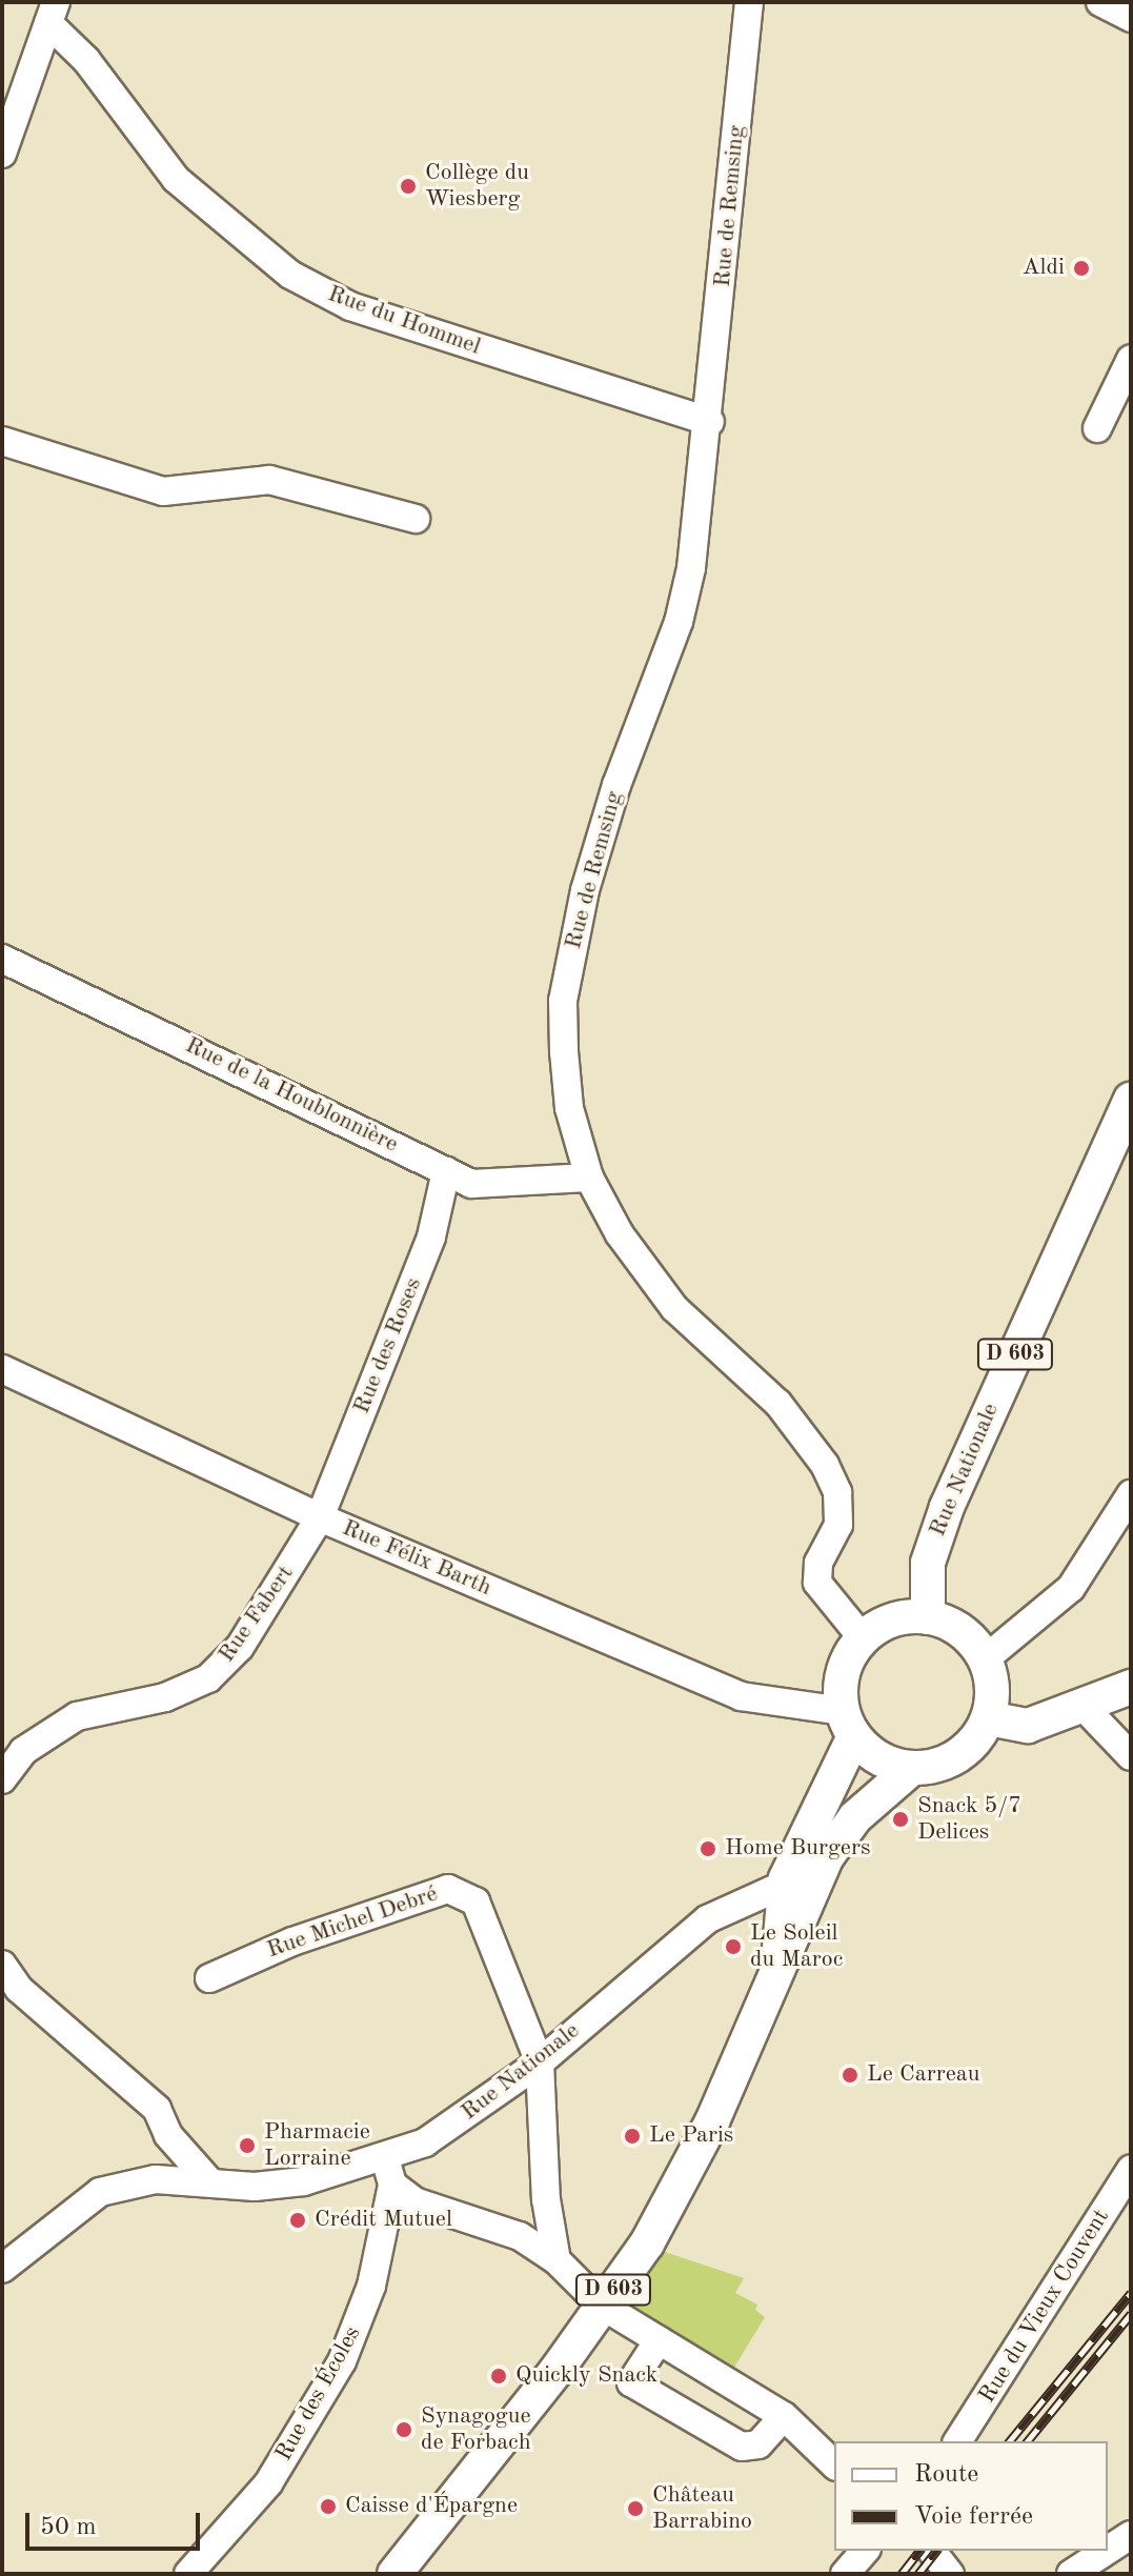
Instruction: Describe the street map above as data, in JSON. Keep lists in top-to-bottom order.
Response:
{
  "streets": {
    "main road": ["D 603", "Rue Nationale"],
    "street": [
      "Rue de Remsing",
      "Rue du Hommel",
      "Rue de la Houblonnière",
      "Rue des Roses",
      "Rue Félix Barth",
      "Rue Fabert",
      "Rue Michel Debré",
      "Rue du Vieux Couvent",
      "Rue des Écoles"
    ]
  },
  "crossings": [
    ["Rue de Remsing", "Rue du Hommel"],
    ["Rue de Remsing", "Rue de la Houblonnière"],
    ["Rue de Remsing", "D 603"],
    ["Rue de Remsing", "Rue Nationale"],
    ["Rue de Remsing", "Rue Félix Barth"],
    ["Rue de la Houblonnière", "Rue des Roses"],
    ["Rue des Roses", "Rue Félix Barth"],
    ["Rue des Roses", "Rue Fabert"],
    ["D 603", "Rue Nationale"],
    ["D 603", "Rue Félix Barth"],
    ["Rue Nationale", "Rue Félix Barth"],
    ["Rue Nationale", "Rue Michel Debré"],
    ["Rue Nationale", "Rue des Écoles"],
    ["Rue Félix Barth", "Rue Fabert"]
  ],
  "places": [
    "Collège du Wiesberg",
    "Aldi",
    "Snack 5/7 Delices",
    "Home Burgers",
    "Le Soleil du Maroc",
    "Le Carreau",
    "Le Paris",
    "Pharmacie Lorraine",
    "Crédit Mutuel",
    "Quickly Snack",
    "Synagogue de Forbach",
    "Caisse d'Épargne",
    "Château Barrabino"
  ],
  "legend": ["Route", "Voie ferrée"],
  "scale_bar": "50 m"
}
